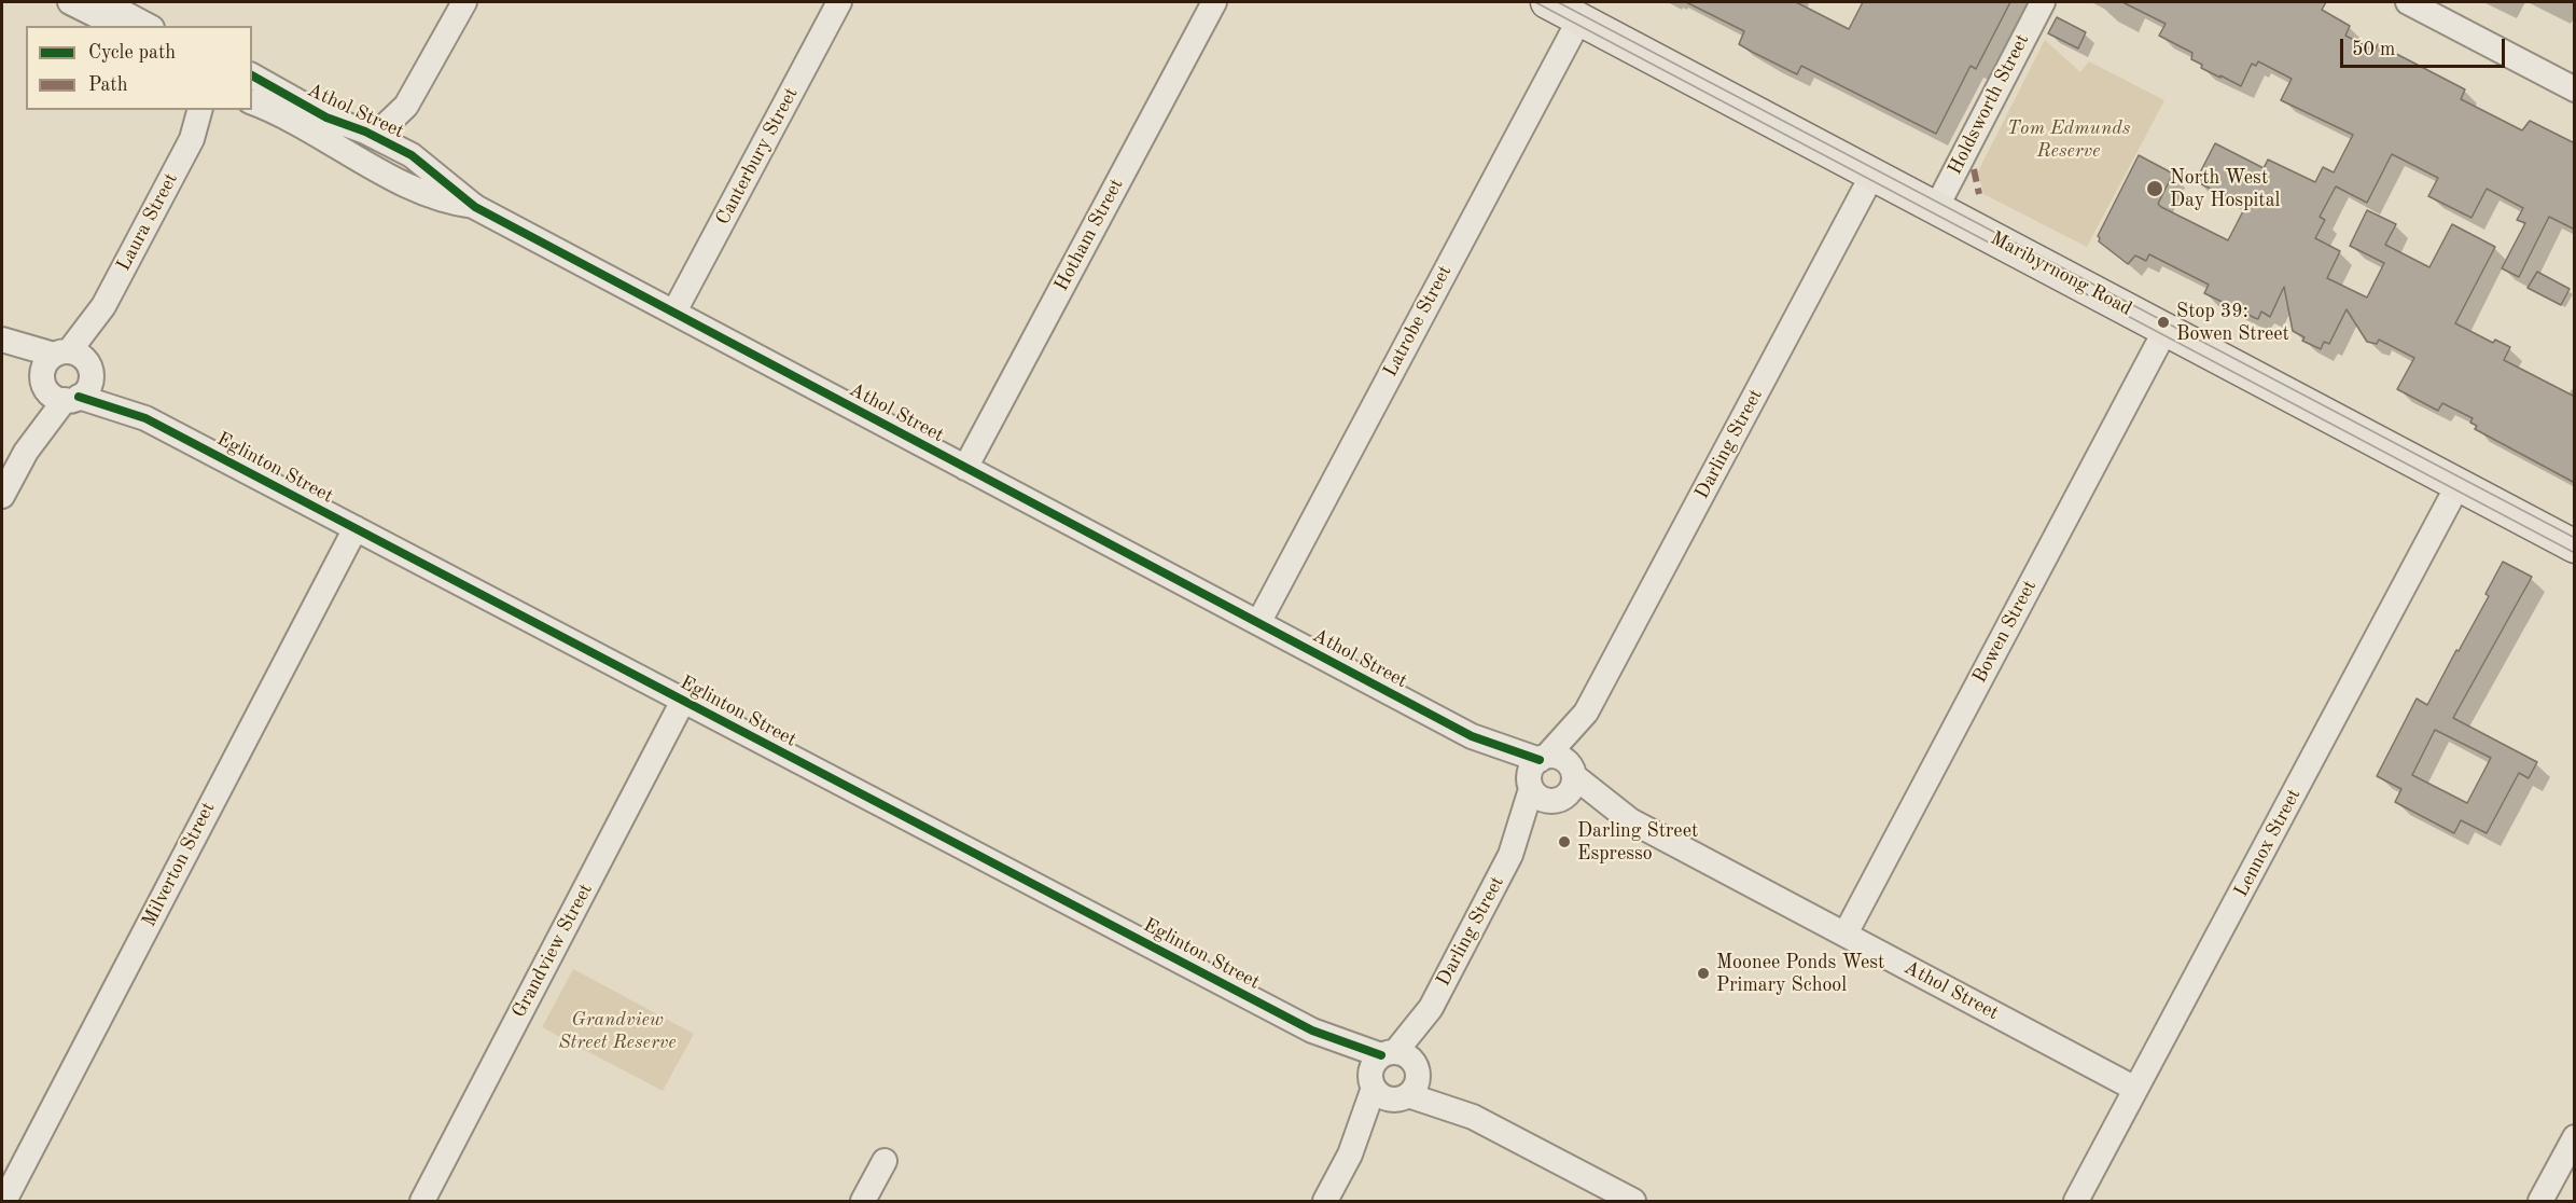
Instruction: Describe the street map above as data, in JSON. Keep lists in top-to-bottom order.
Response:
{
  "streets": {
    "main road": ["Maribyrnong Road"],
    "street": [
      "Holdsworth Street",
      "Athol Street",
      "Canterbury Street",
      "Laura Street",
      "Hotham Street",
      "Latrobe Street",
      "Darling Street",
      "Eglinton Street",
      "Bowen Street",
      "Lennox Street",
      "Milverton Street",
      "Grandview Street"
    ]
  },
  "crossings": [
    ["Holdsworth Street", "Maribyrnong Road"],
    ["Athol Street", "Canterbury Street"],
    ["Athol Street", "Hotham Street"],
    ["Athol Street", "Latrobe Street"],
    ["Athol Street", "Darling Street"],
    ["Athol Street", "Bowen Street"],
    ["Athol Street", "Lennox Street"],
    ["Laura Street", "Eglinton Street"],
    ["Maribyrnong Road", "Latrobe Street"],
    ["Maribyrnong Road", "Darling Street"],
    ["Maribyrnong Road", "Bowen Street"],
    ["Maribyrnong Road", "Lennox Street"],
    ["Darling Street", "Eglinton Street"],
    ["Eglinton Street", "Milverton Street"],
    ["Eglinton Street", "Grandview Street"]
  ],
  "parks": ["Tom Edmunds Reserve", "Grandview Street Reserve"],
  "places": [
    "North West Day Hospital",
    "Stop 39: Bowen Street",
    "Darling Street Espresso",
    "Moonee Ponds West Primary School"
  ],
  "legend": ["Cycle path", "Path"],
  "scale_bar": "50 m"
}
